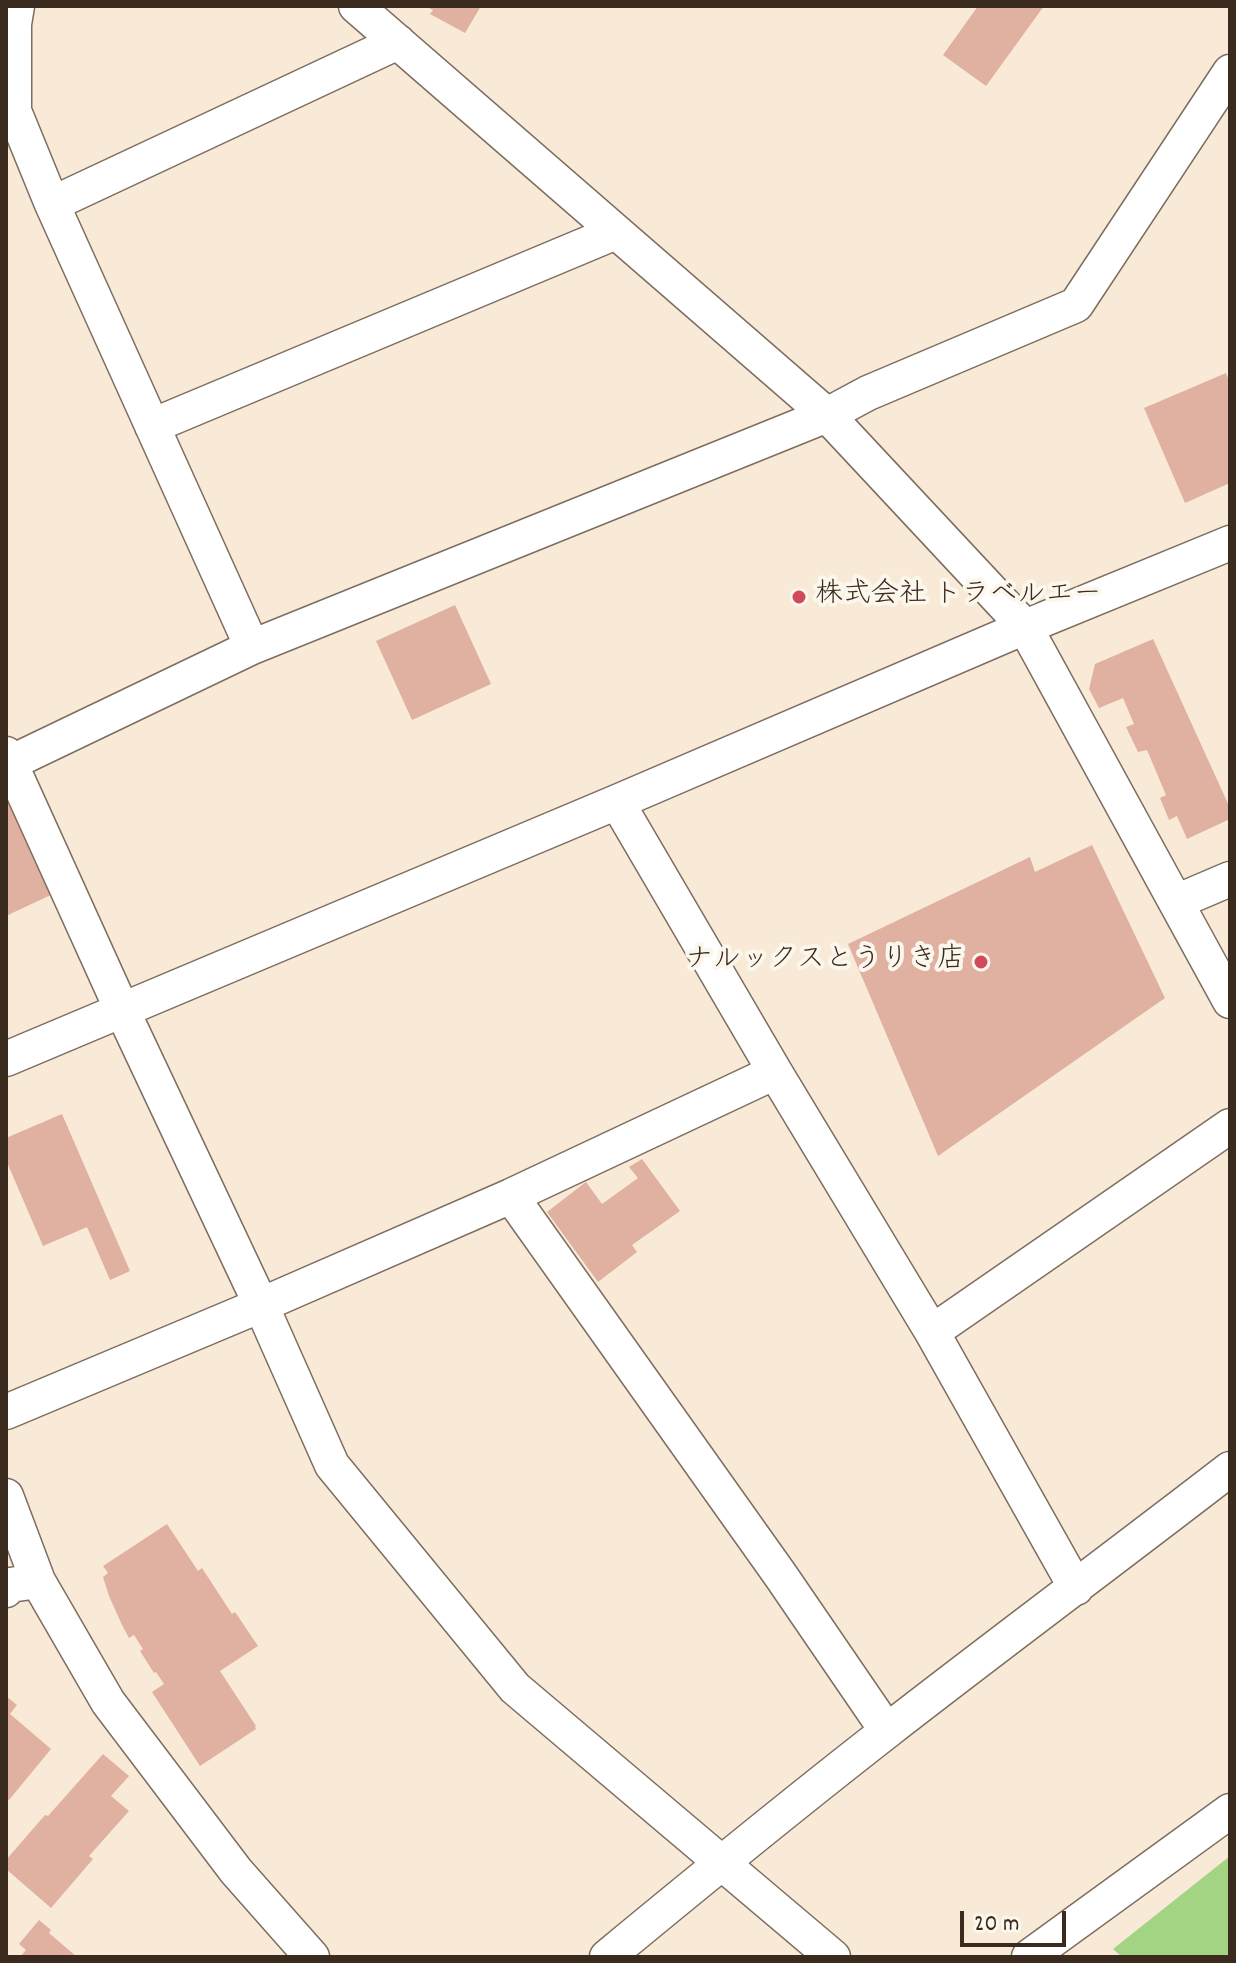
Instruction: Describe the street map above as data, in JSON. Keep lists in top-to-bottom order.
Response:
{
  "places": ["株式会社 トラベルエー", "ナルックスとうりき店"],
  "scale_bar": "20 m"
}
